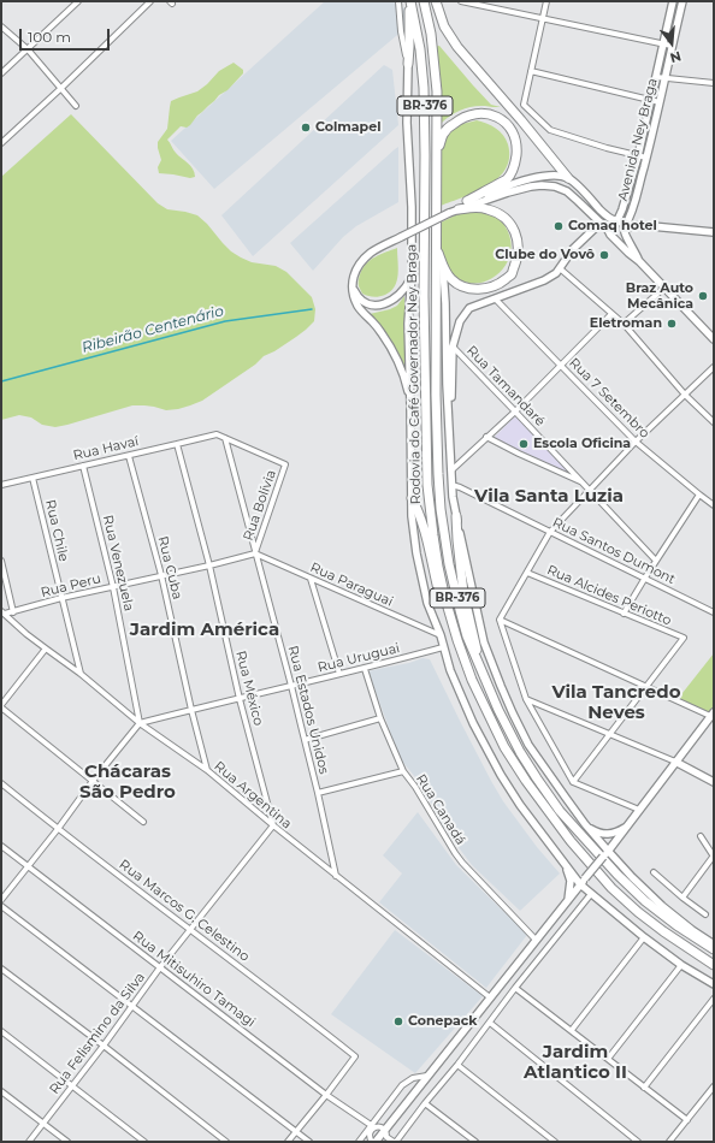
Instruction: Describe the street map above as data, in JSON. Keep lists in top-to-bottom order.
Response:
{
  "streets": {
    "highway": ["BR-376", "Rodovia do Café Governador Ney Braga"],
    "main road": ["Avenida Ney Braga"],
    "street": [
      "Rua Tamandaré",
      "Rua 7 Setembro",
      "Rua Havaí",
      "Rua Bolívia",
      "Rua Chile",
      "Rua Santos Dumont",
      "Rua Venezuela",
      "Rua Cuba",
      "Rua Paraguai",
      "Rua Peru",
      "Rua Alcides Periotto",
      "Rua Uruguai",
      "Rua México",
      "Rua Estados Unidos",
      "Rua Argentina",
      "Rua Canadá",
      "Rua Marcos G. Celestino",
      "Rua Mitisuhiro Tamagi",
      "Rua Felismino da Silva"
    ]
  },
  "crossings": [
    ["Rua Havaí", "Rua Bolívia"],
    ["Rua Havaí", "Rua Chile"],
    ["Rua Havaí", "Rua Venezuela"],
    ["Rua Havaí", "Rua Cuba"],
    ["Rua Havaí", "Rua México"],
    ["Rua Havaí", "Rua Estados Unidos"],
    ["Rua Bolívia", "Rua Paraguai"],
    ["Rua Bolívia", "Rua Peru"],
    ["Rua Bolívia", "Rua Estados Unidos"],
    ["Rua Chile", "Rua Peru"],
    ["Rua Chile", "Rua Argentina"],
    ["Rua Venezuela", "Rua Peru"],
    ["Rua Venezuela", "Rua Uruguai"],
    ["Rua Venezuela", "Rua Argentina"],
    ["Rua Cuba", "Rua Peru"],
    ["Rua Cuba", "Rua Uruguai"],
    ["Rua Cuba", "Rua Argentina"],
    ["Rua Paraguai", "Rua Peru"],
    ["Rua Paraguai", "Rua Estados Unidos"],
    ["Rua Peru", "Rua México"],
    ["Rua Peru", "Rua Estados Unidos"],
    ["Rua Peru", "Rua Argentina"],
    ["Rua Uruguai", "Rua México"],
    ["Rua Uruguai", "Rua Estados Unidos"],
    ["Rua Uruguai", "Rua Argentina"],
    ["Rua Uruguai", "Rua Canadá"],
    ["Rua México", "Rua Argentina"],
    ["Rua México", "Rua Felismino da Silva"],
    ["Rua Estados Unidos", "Rua Argentina"],
    ["Rua Argentina", "Rua Felismino da Silva"],
    ["Rua Marcos G. Celestino", "Rua Mitisuhiro Tamagi"],
    ["Rua Marcos G. Celestino", "Rua Felismino da Silva"],
    ["Rua Mitisuhiro Tamagi", "Rua Felismino da Silva"]
  ],
  "districts": [
    "Vila Santa Luzia",
    "Jardim América",
    "Vila Tancredo Neves",
    "Chácaras São Pedro",
    "Jardim Atlantico II"
  ],
  "water": ["Ribeirão Centenário"],
  "places": [
    "Colmapel",
    "Comaq hotel",
    "Clube do Vovô",
    "Braz Auto Mecânica",
    "Eletroman",
    "Escola Oficina",
    "Conepack"
  ],
  "scale_bar": "100 m",
  "north": "bottom"
}
